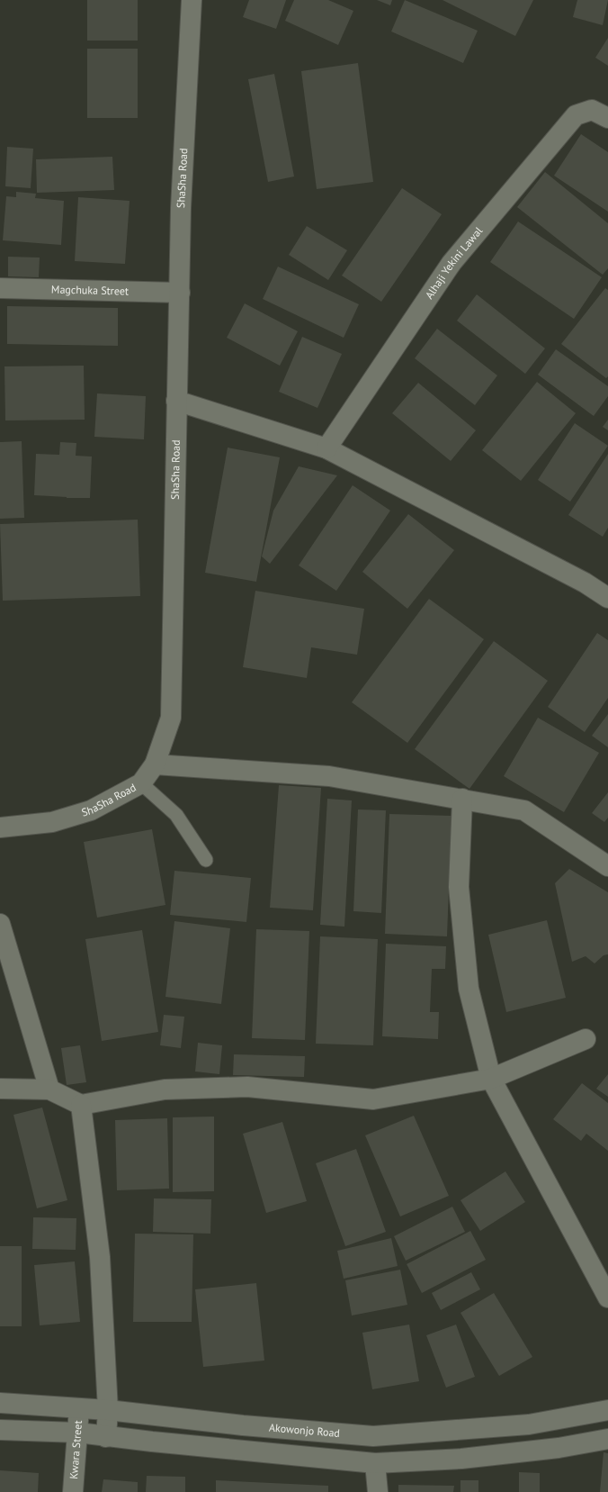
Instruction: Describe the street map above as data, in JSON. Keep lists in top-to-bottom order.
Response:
{
  "streets": {
    "street": [
      "ShaSha Road",
      "Alhaji Yekini Lawal",
      "Magchuka Street",
      "Akowonjo Road",
      "Kwara Street"
    ]
  },
  "crossings": [
    ["ShaSha Road", "Magchuka Street"],
    ["Akowonjo Road", "Kwara Street"]
  ]
}
